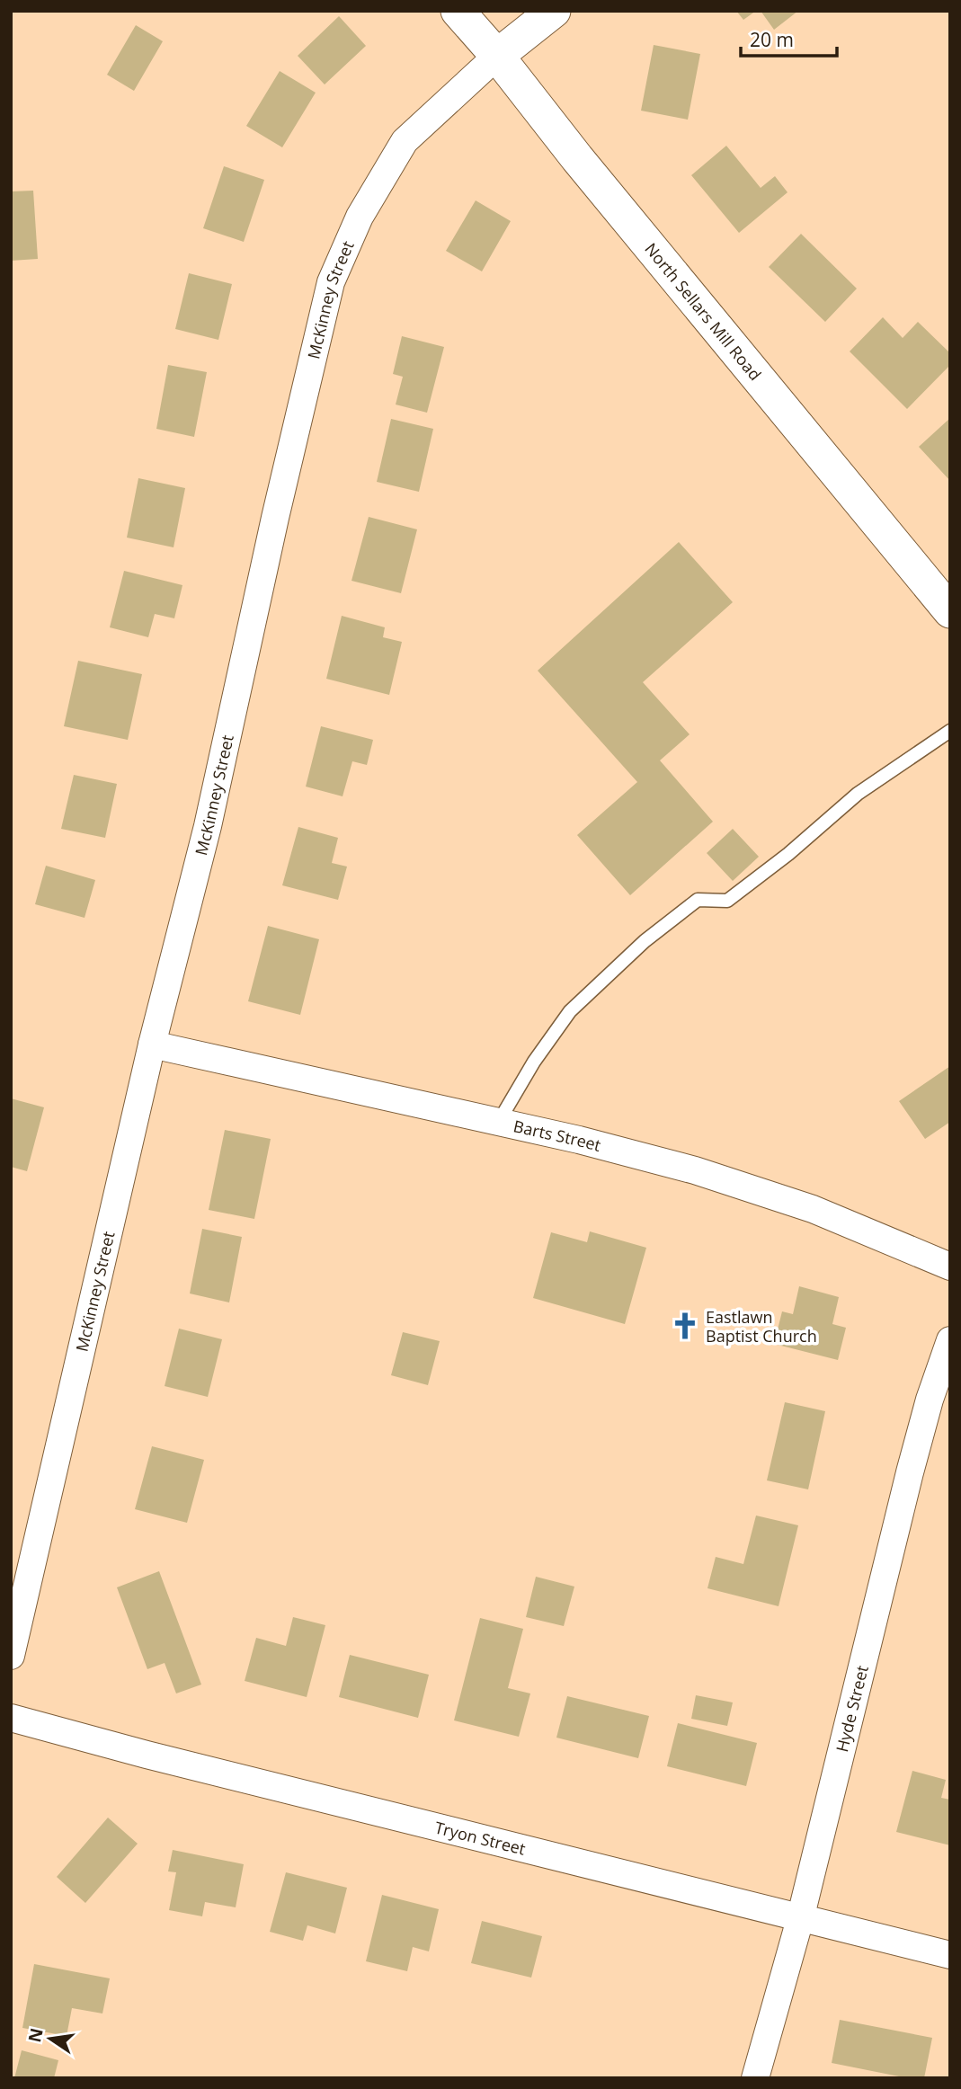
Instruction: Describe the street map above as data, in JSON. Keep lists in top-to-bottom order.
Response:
{
  "streets": {
    "street": [
      "McKinney Street",
      "North Sellars Mill Road",
      "Barts Street",
      "Hyde Street",
      "Tryon Street"
    ]
  },
  "crossings": [
    ["McKinney Street", "North Sellars Mill Road"],
    ["McKinney Street", "Barts Street"],
    ["Hyde Street", "Tryon Street"]
  ],
  "places": {
    "church": ["Eastlawn Baptist Church"]
  },
  "scale_bar": "20 m",
  "north": "left"
}
